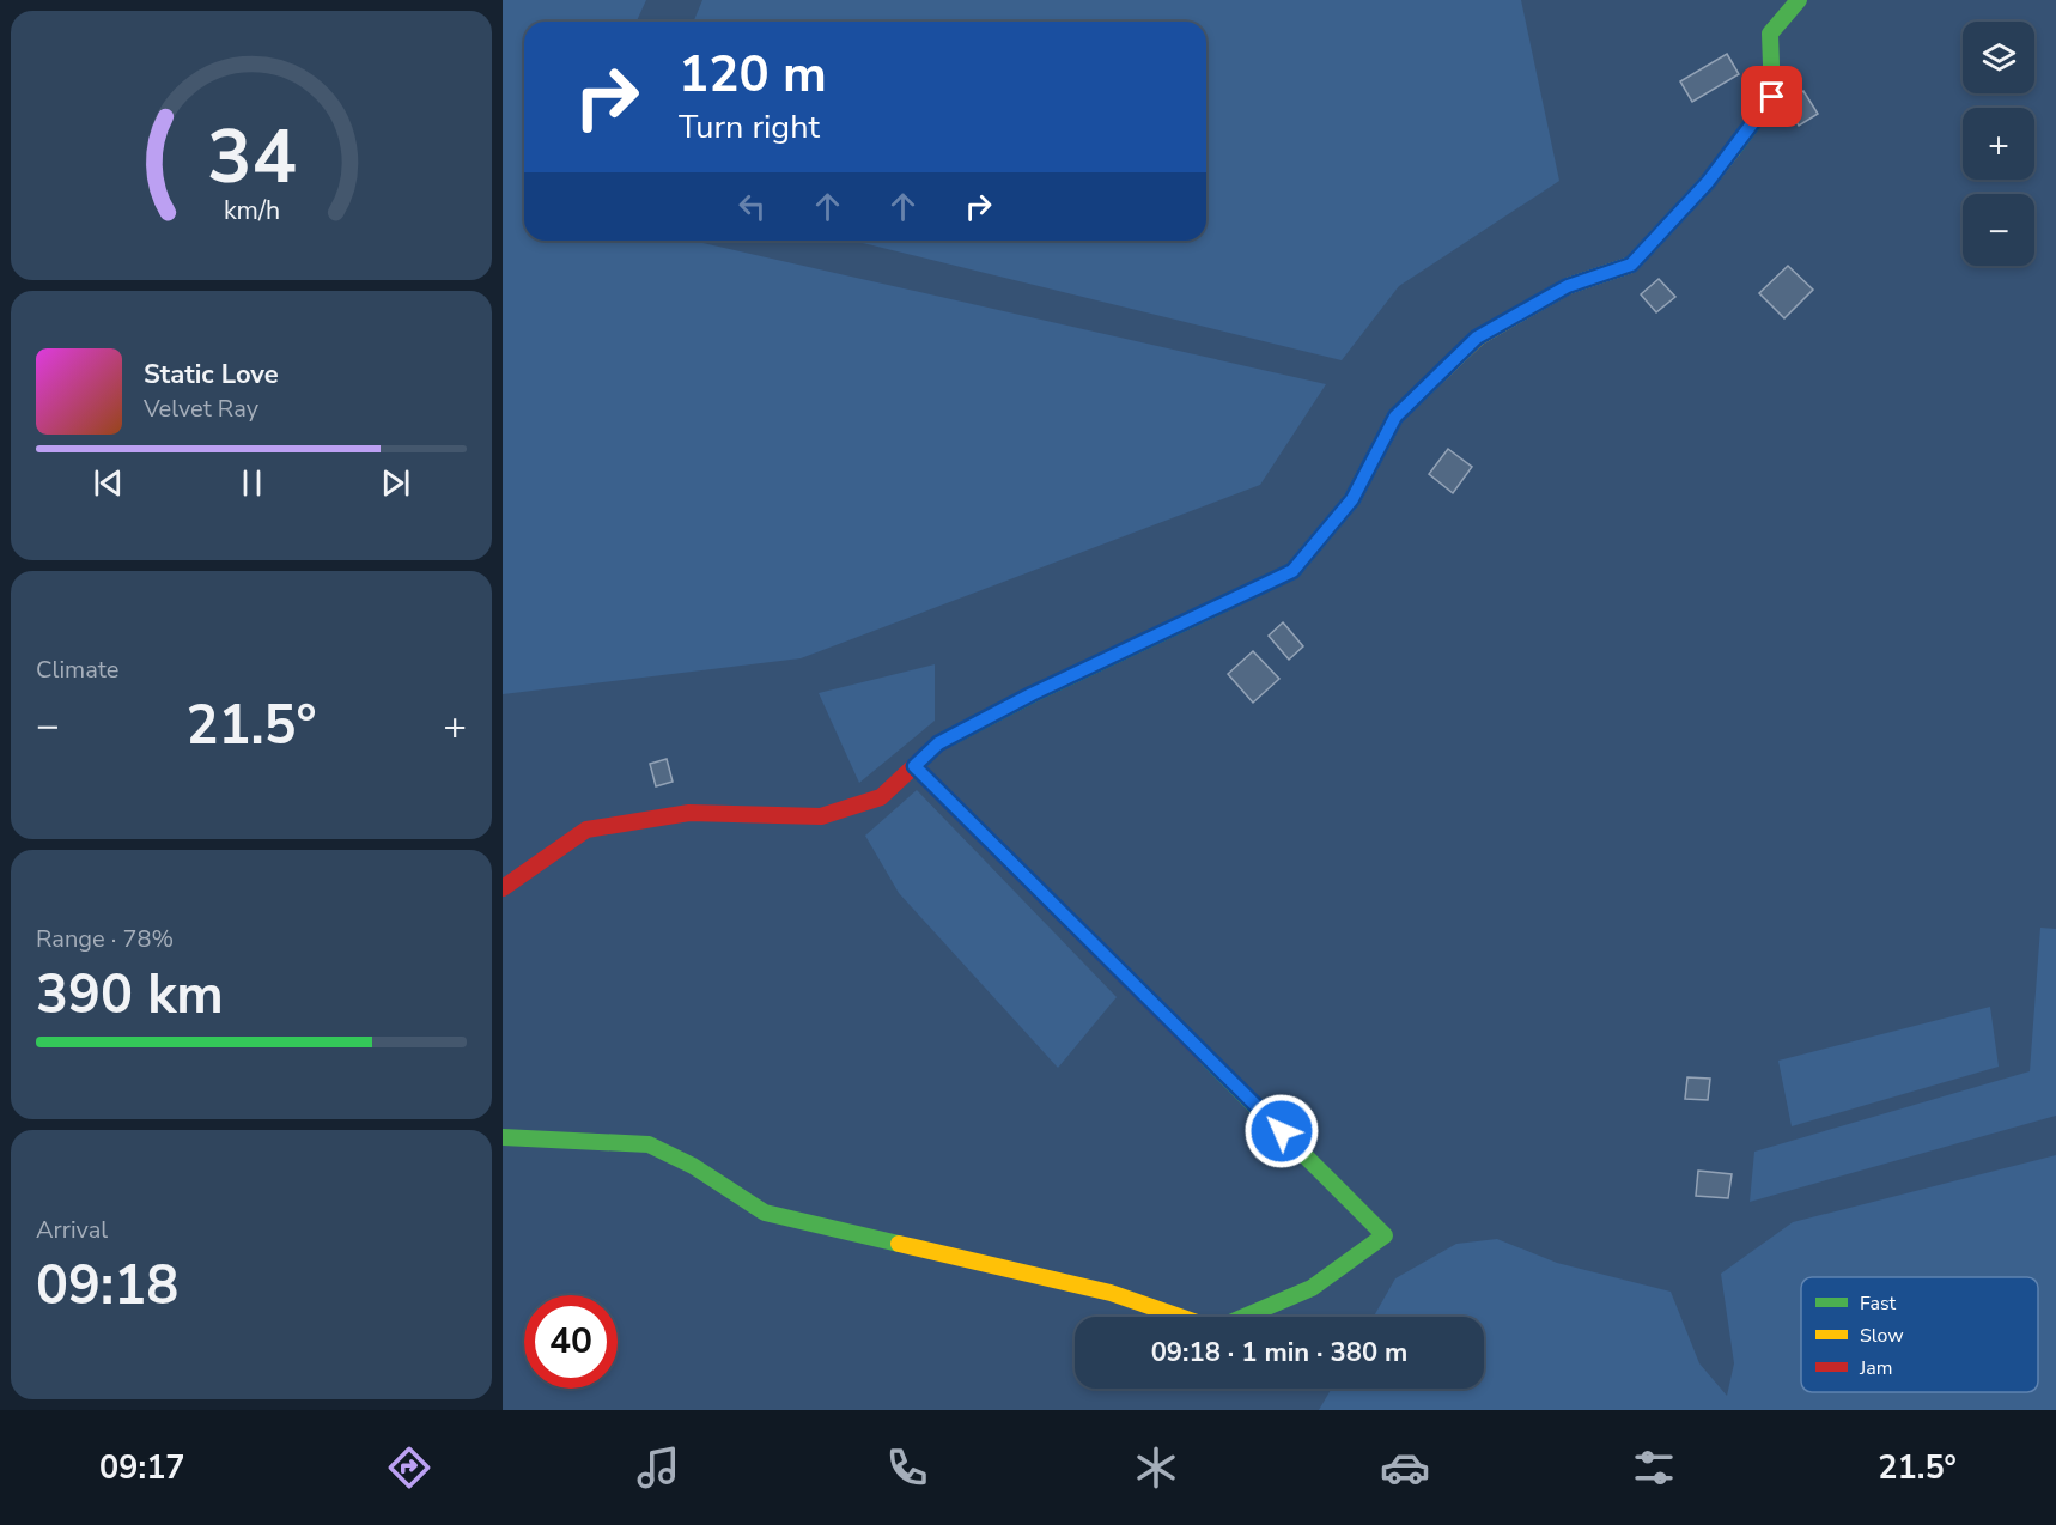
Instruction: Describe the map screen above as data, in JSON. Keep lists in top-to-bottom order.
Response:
{
  "legend": ["Fast", "Slow", "Jam"],
  "page": {
    "map_buttons": ["+", "−"],
    "turn": ["120 m", "Turn right"],
    "song": ["Static Love", "Velvet Ray"],
    "tile": [
      "Climate",
      ["Range · 78%", "390 km"],
      ["Arrival", "09:18"]
    ],
    "heat": ["−", "21.5°", "+"],
    "limit": "40",
    "trip": "09:18 · 1 min · 380 m",
    "tabs": ["09:17", "21.5°"],
    "gauge": ["34", "km/h"]
  }
}
